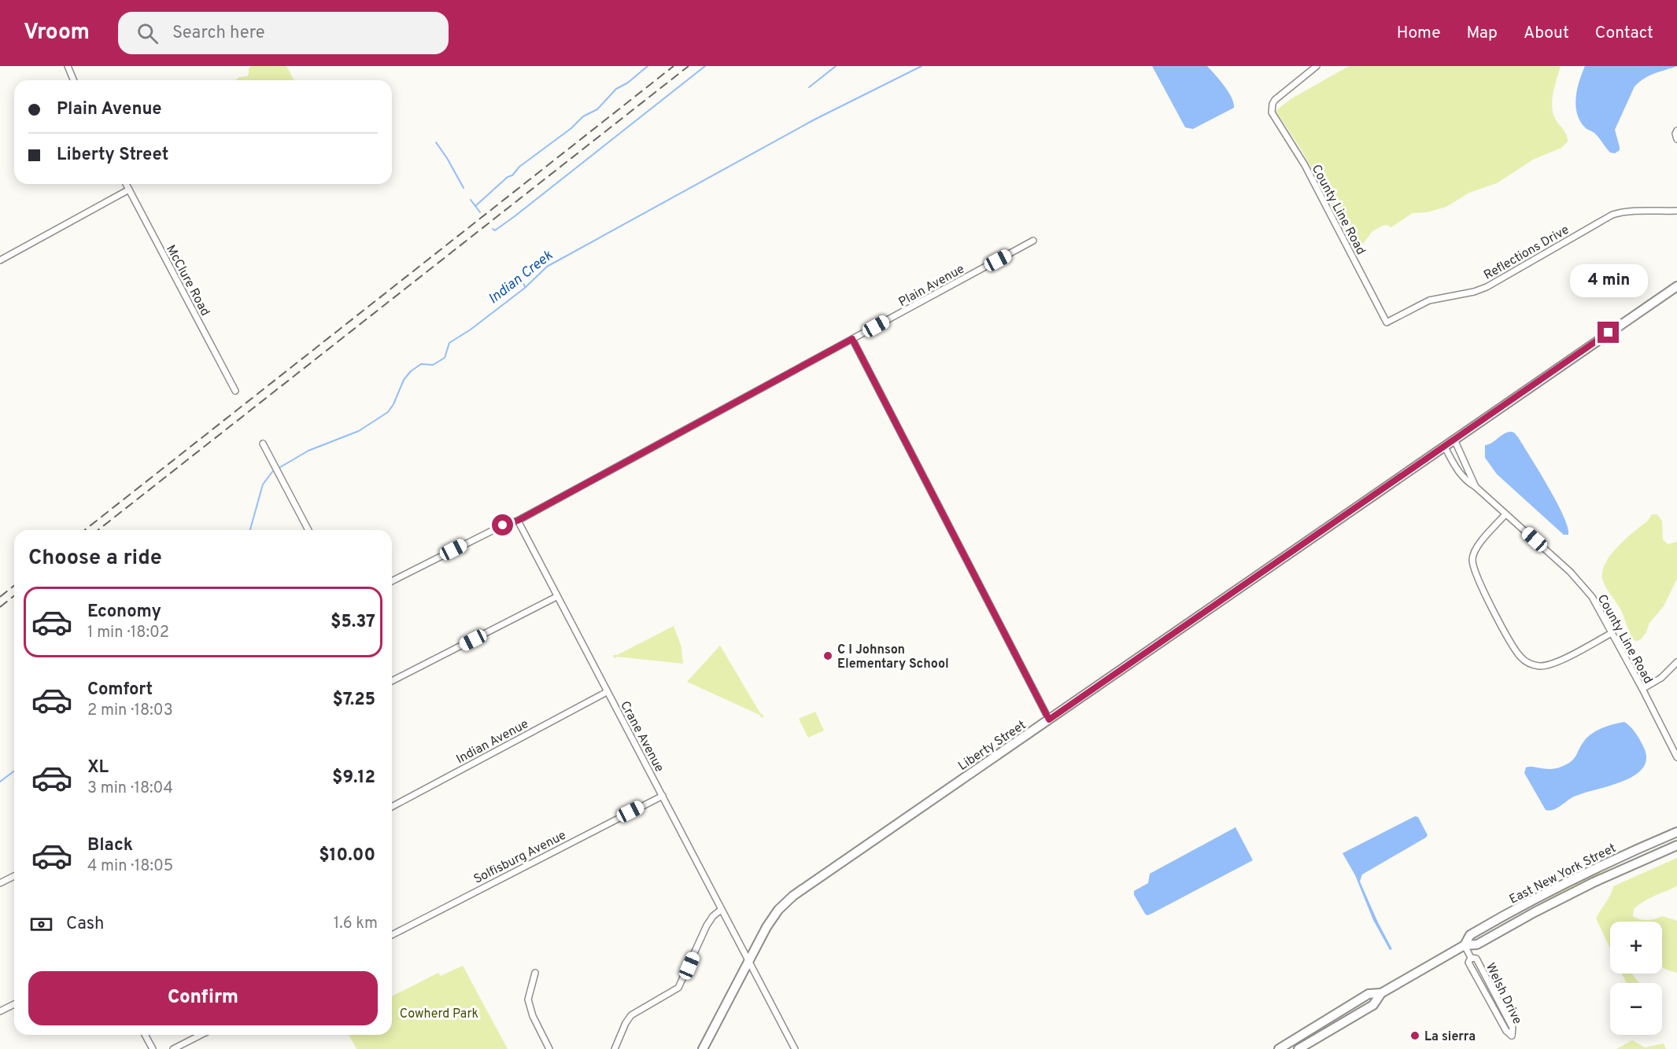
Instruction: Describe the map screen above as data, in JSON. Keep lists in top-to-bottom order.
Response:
{
  "streets": {
    "street": [
      "County Line Road",
      "Reflections Drive",
      "McClure Road",
      "Plain Avenue",
      "Crane Avenue",
      "Indian Avenue",
      "Liberty Street",
      "Solfisburg Avenue",
      "East New York Street",
      "Welsh Drive"
    ]
  },
  "crossings": [
    ["County Line Road", "Reflections Drive"],
    ["County Line Road", "Liberty Street"],
    ["Plain Avenue", "Crane Avenue"],
    ["Crane Avenue", "Indian Avenue"],
    ["Crane Avenue", "Liberty Street"],
    ["Crane Avenue", "Solfisburg Avenue"],
    ["East New York Street", "Welsh Drive"]
  ],
  "water": ["Indian Creek"],
  "parks": ["Cowherd Park"],
  "places": ["C I Johnson Elementary School", "La sierra"],
  "page": {
    "header": "Vroom",
    "search": "Search here",
    "nav": [
      "Home",
      "Map",
      "About",
      "Contact"
    ],
    "banner": ["Plain Avenue", "Liberty Street"],
    "bubble": "4 min",
    "heading": "Choose a ride",
    "list": [
      {
        "name": "Economy",
        "note": "1 min · 18:02",
        "value": "$5.37"
      },
      {
        "name": "Comfort",
        "note": "2 min · 18:03",
        "value": "$7.25"
      },
      {
        "name": "XL",
        "note": "3 min · 18:04",
        "value": "$9.12"
      },
      {
        "name": "Black",
        "note": "4 min · 18:05",
        "value": "$10.00"
      }
    ],
    "pay": ["Cash", "1.6 km"],
    "map_buttons": ["+", "−"],
    "buttons": "Confirm"
  }
}
